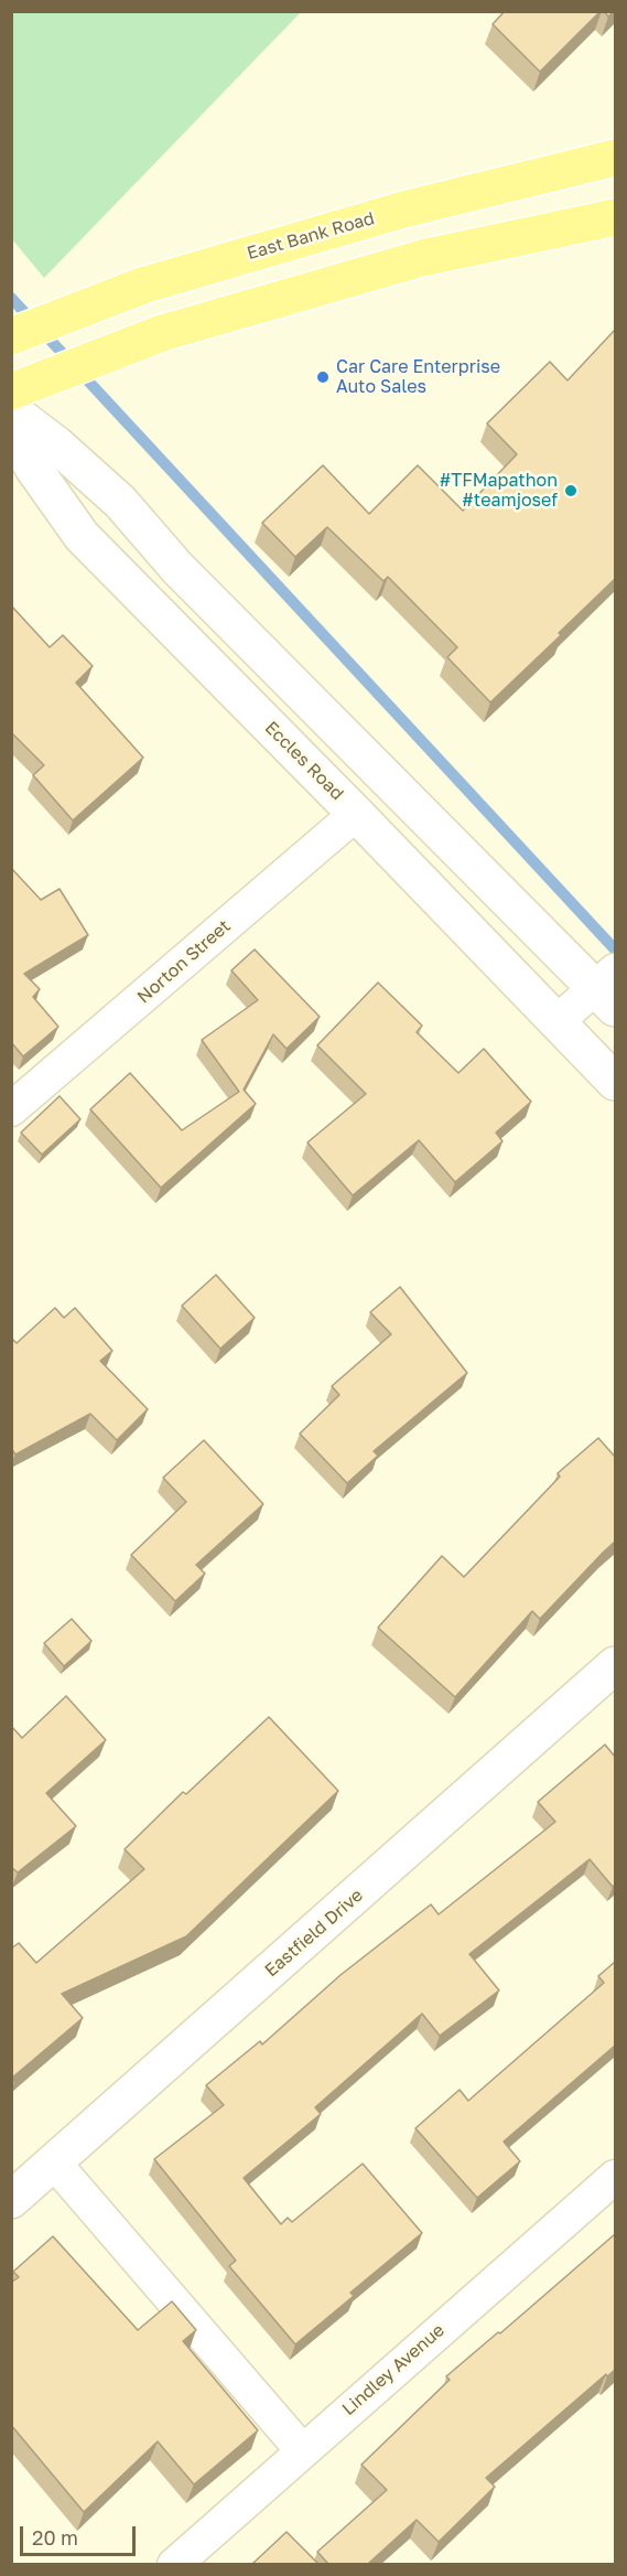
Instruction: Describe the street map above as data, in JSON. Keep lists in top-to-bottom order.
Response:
{
  "streets": {
    "main road": ["East Bank Road"],
    "street": [
      "Eccles Road",
      "Norton Street",
      "Eastfield Drive",
      "Lindley Avenue"
    ]
  },
  "crossings": [
    ["Eccles Road", "Norton Street"]
  ],
  "places": ["Car Care Enterprise Auto Sales", "#TFMapathon #teamjosef"],
  "scale_bar": "20 m"
}
